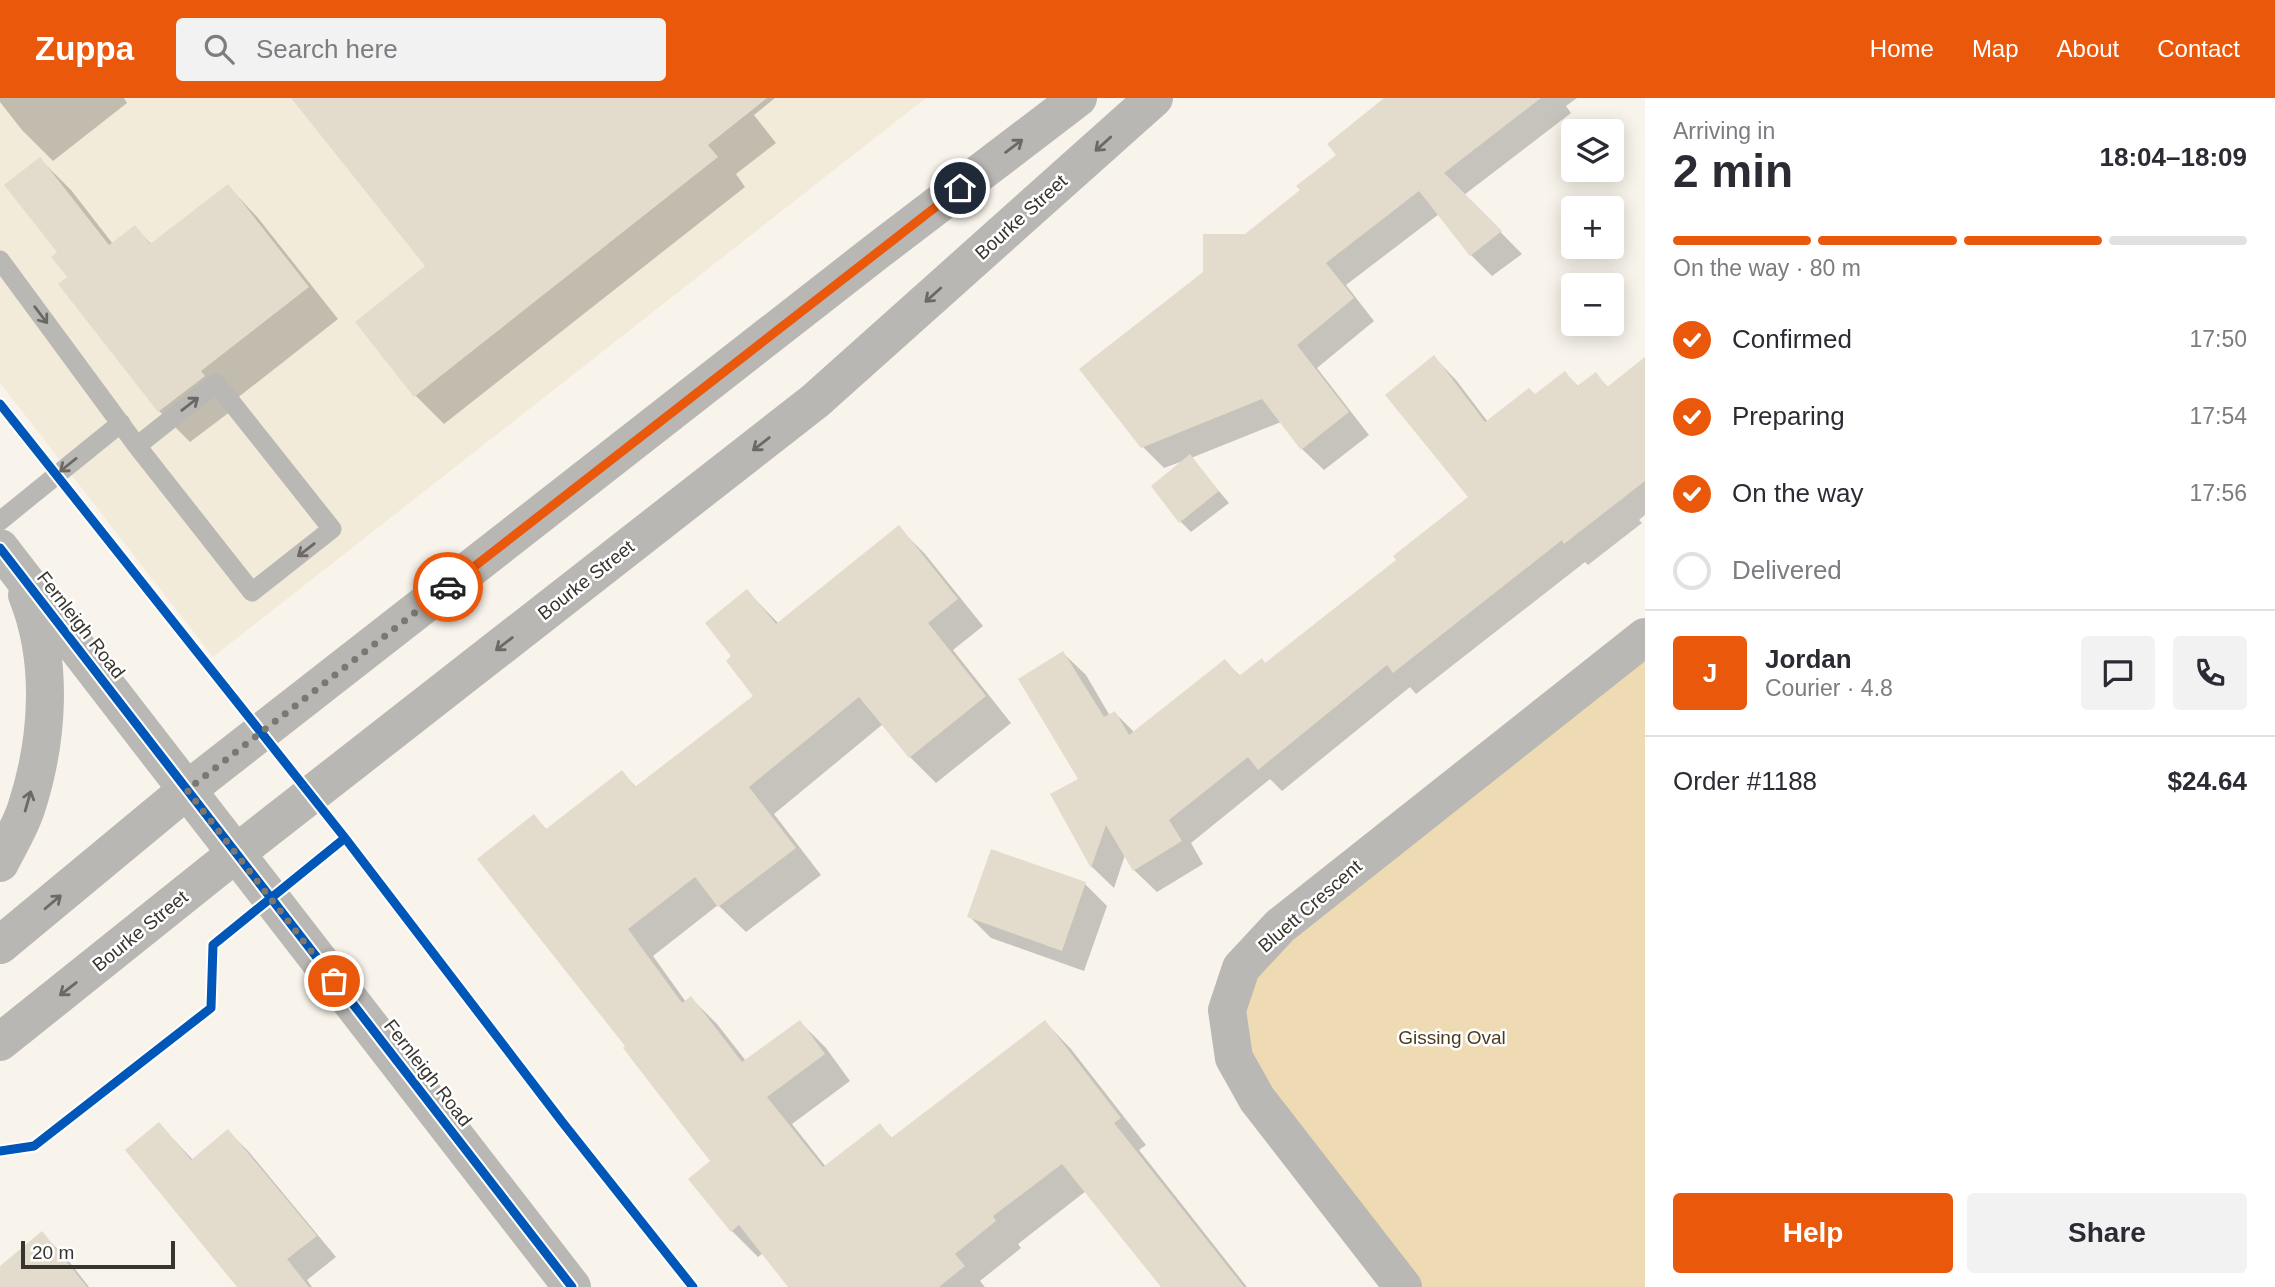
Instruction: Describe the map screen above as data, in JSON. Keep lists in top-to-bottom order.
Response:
{
  "streets": {
    "main road": ["Bourke Street"],
    "street": ["Fernleigh Road", "Bluett Crescent"]
  },
  "crossings": [
    ["Bourke Street", "Fernleigh Road"]
  ],
  "parks": ["Gissing Oval"],
  "scale_bar": "20 m",
  "page": {
    "header": "Zuppa",
    "search": "Search here",
    "nav": [
      "Home",
      "Map",
      "About",
      "Contact"
    ],
    "heading": ["2 min", "Arriving in", "18:04–18:09"],
    "panel": [
      "Jordan",
      "Courier · 4.8",
      "Order #1188",
      "$24.64"
    ],
    "map_buttons": ["+", "−"],
    "bar": "On the way · 80 m",
    "list": [
      ["Confirmed", "17:50"],
      ["Preparing", "17:54"],
      ["On the way", "17:56"],
      "Delivered"
    ],
    "round": "J",
    "buttons": ["Help", "Share"],
    "scale": "20 m"
  }
}
